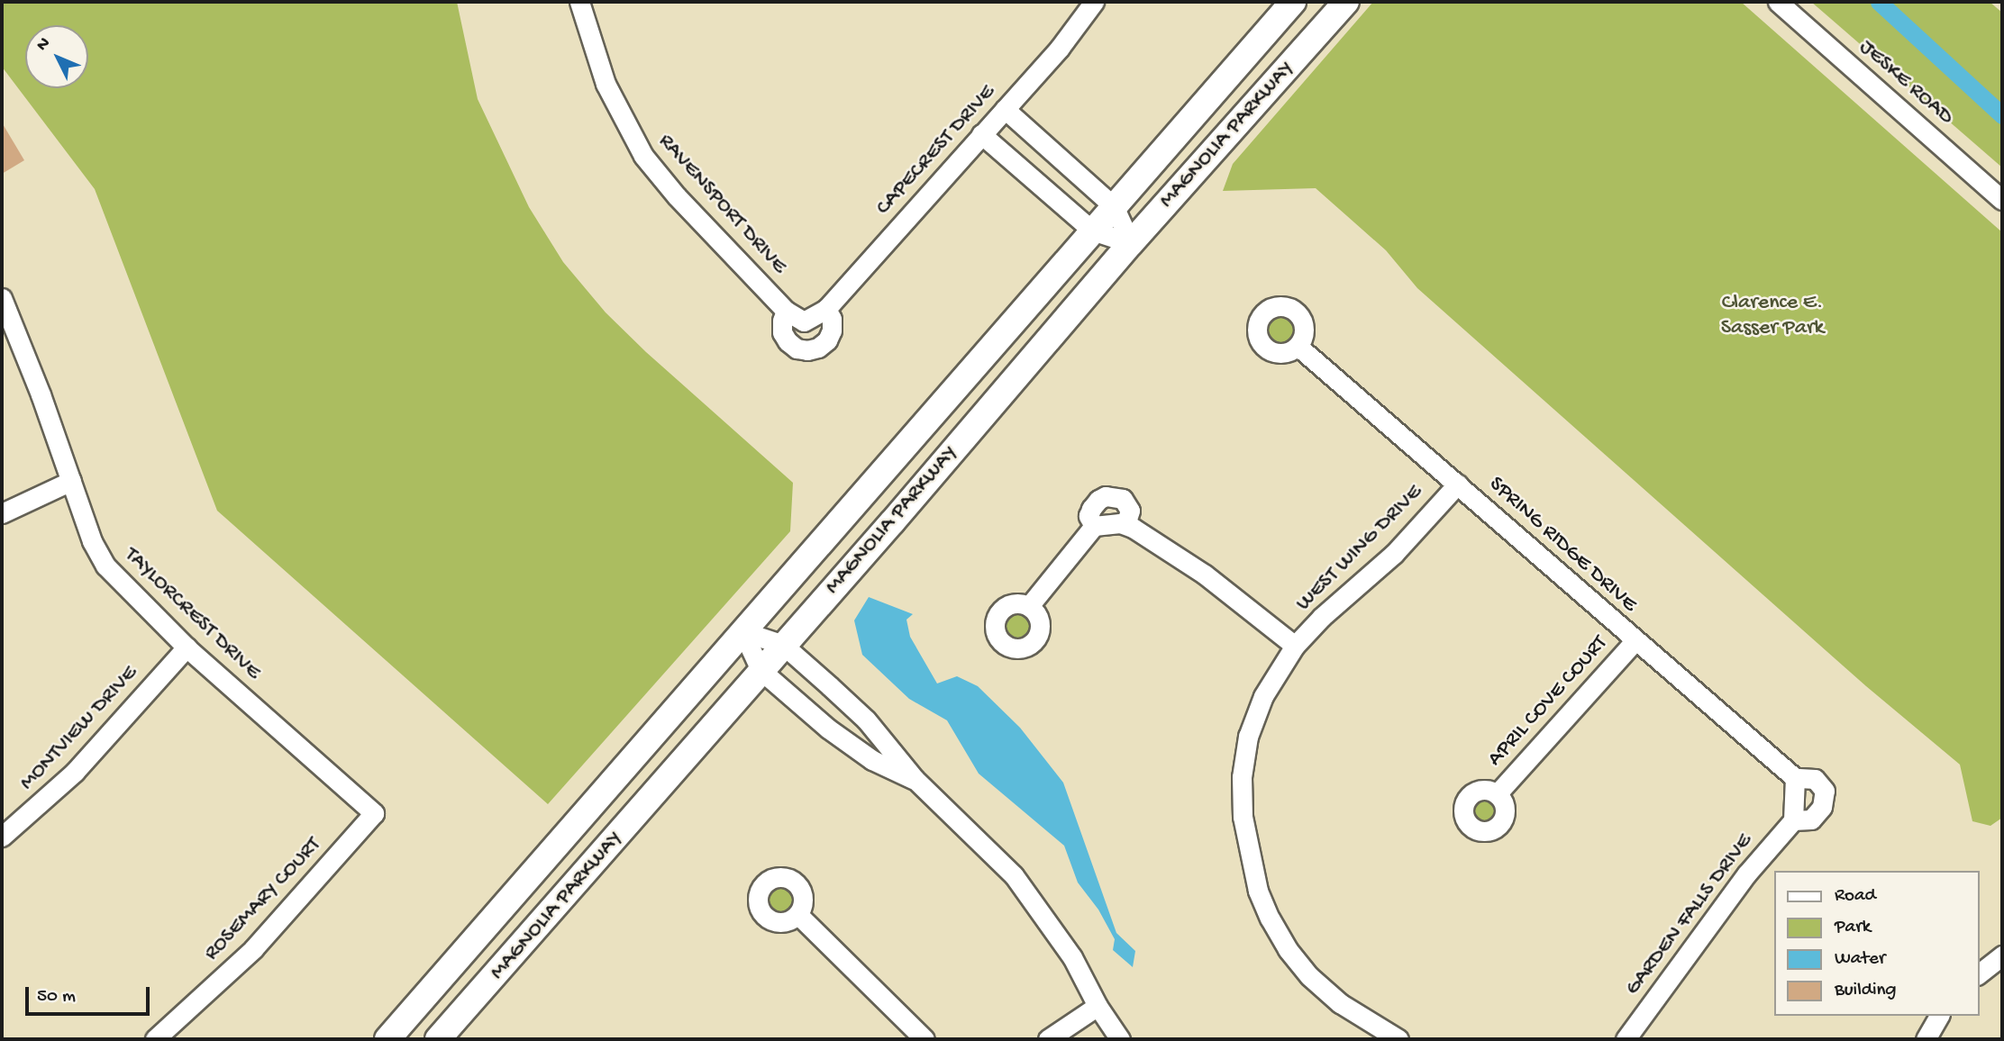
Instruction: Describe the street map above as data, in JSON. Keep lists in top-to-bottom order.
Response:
{
  "streets": {
    "main road": ["MAGNOLIA PARKWAY"],
    "street": [
      "JESKE ROAD",
      "CAPECREST DRIVE",
      "RAVENSPORT DRIVE",
      "SPRING RIDGE DRIVE",
      "WEST WING DRIVE",
      "TAYLORCREST DRIVE",
      "APRIL COVE COURT",
      "MONTVIEW DRIVE",
      "ROSEMARY COURT",
      "GARDEN FALLS DRIVE"
    ]
  },
  "crossings": [
    ["CAPECREST DRIVE", "RAVENSPORT DRIVE"],
    ["SPRING RIDGE DRIVE", "WEST WING DRIVE"],
    ["SPRING RIDGE DRIVE", "APRIL COVE COURT"],
    ["SPRING RIDGE DRIVE", "GARDEN FALLS DRIVE"],
    ["TAYLORCREST DRIVE", "MONTVIEW DRIVE"],
    ["TAYLORCREST DRIVE", "ROSEMARY COURT"]
  ],
  "parks": ["Clarence E. Sasser Park"],
  "legend": [
    "Road",
    "Park",
    "Water",
    "Building"
  ],
  "scale_bar": "50 m",
  "north": "top left"
}
